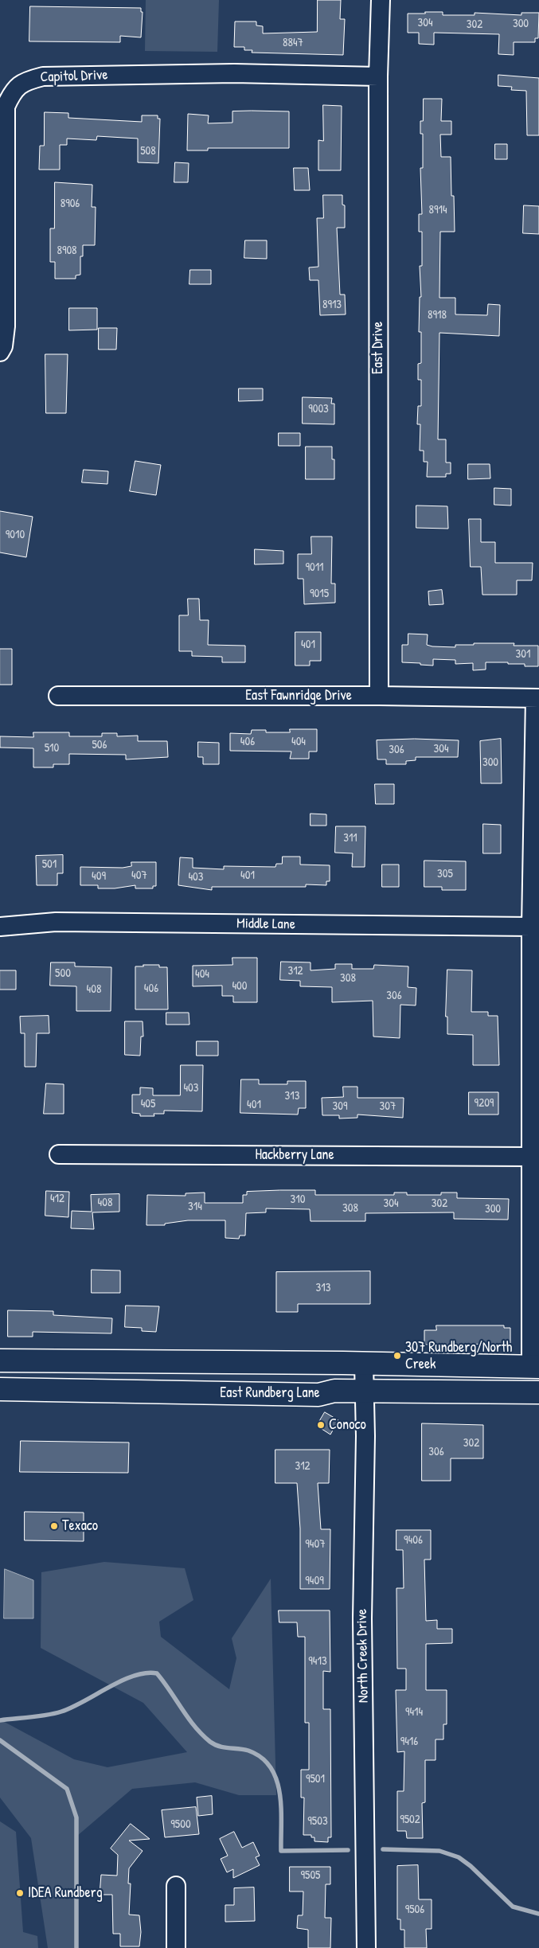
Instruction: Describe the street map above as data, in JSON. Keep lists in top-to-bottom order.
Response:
{
  "streets": {
    "main road": ["East Rundberg Lane"],
    "street": [
      "Capitol Drive",
      "East Drive",
      "East Fawnridge Drive",
      "Middle Lane",
      "Hackberry Lane",
      "North Creek Drive"
    ]
  },
  "crossings": [
    ["Capitol Drive", "East Drive"],
    ["East Drive", "East Fawnridge Drive"],
    ["East Rundberg Lane", "North Creek Drive"]
  ],
  "places": [
    "307 Rundberg/North Creek",
    "Conoco",
    "Texaco",
    "IDEA Rundberg"
  ],
  "house_numbers": [
    "304",
    "300",
    "302",
    "8847",
    "508",
    "8906",
    "8914",
    "8908",
    "8913",
    "8918",
    "9003",
    "9010",
    "9011",
    "9015",
    "401",
    "301",
    "406",
    "404",
    "506",
    "510",
    "304",
    "306",
    "300",
    "311",
    "501",
    "305",
    "407",
    "401",
    "409",
    "403",
    "312",
    "500",
    "404",
    "308",
    "400",
    "406",
    "408",
    "306",
    "403",
    "313",
    "9209",
    "405",
    "401",
    "309",
    "307",
    "412",
    "310",
    "408",
    "304",
    "302",
    "314",
    "308",
    "300",
    "313",
    "302",
    "306",
    "312",
    "9406",
    "9407",
    "9409",
    "9413",
    "9414",
    "9416",
    "9501",
    "9502",
    "9503",
    "9500",
    "9505",
    "9506"
  ]
}
